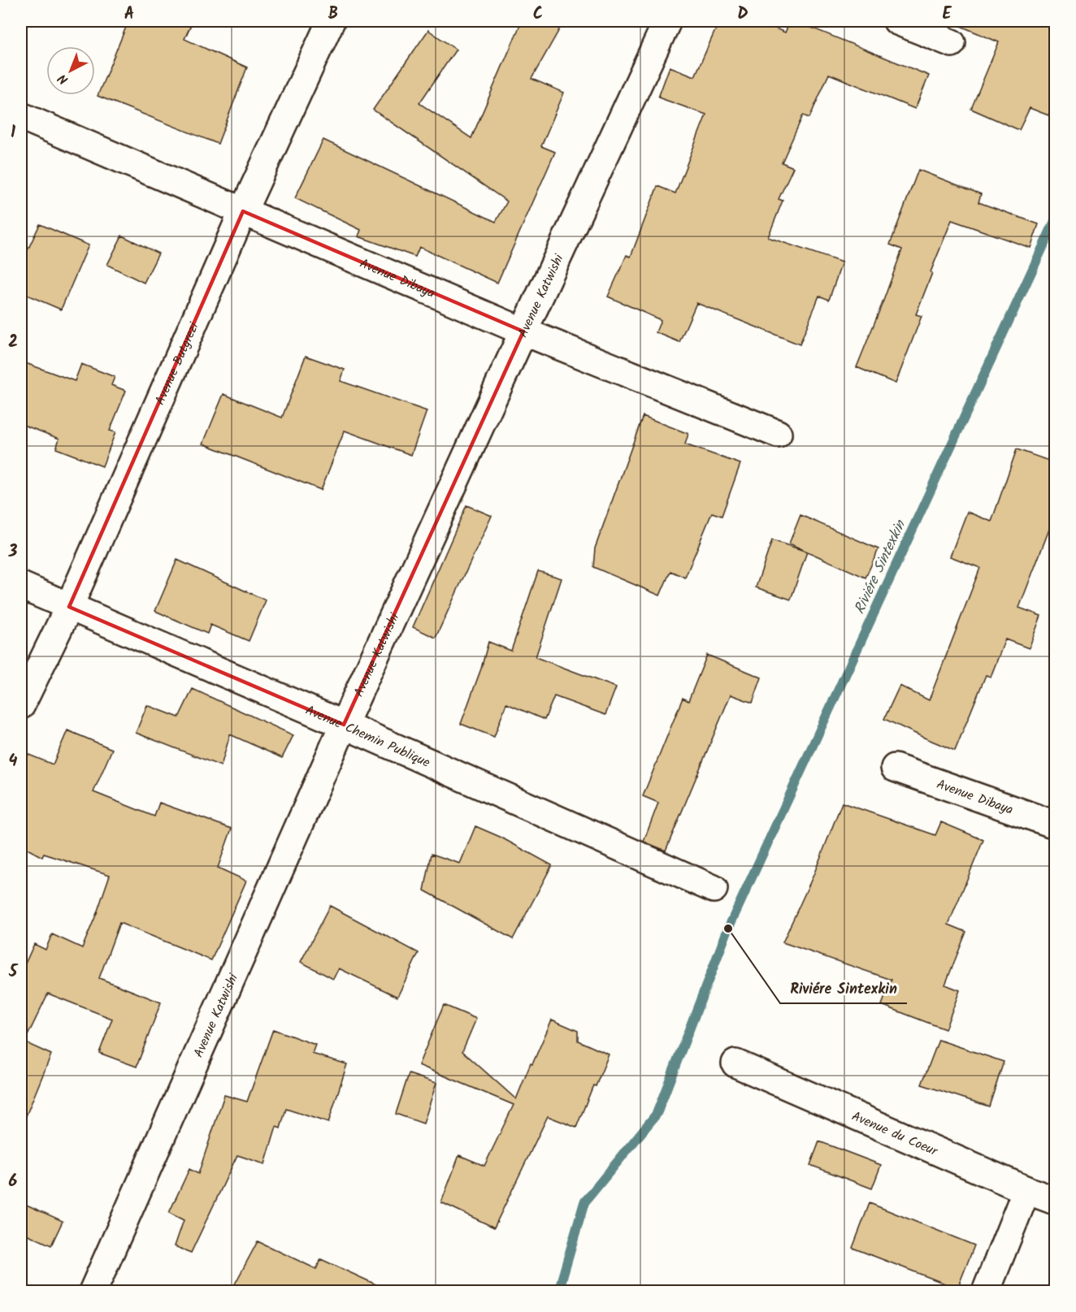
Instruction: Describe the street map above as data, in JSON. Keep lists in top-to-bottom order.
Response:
{
  "streets": {
    "street": [
      "Avenue Dibaya",
      "Avenue Katwishi",
      "Avenue Butgrezi",
      "Avenue Chemin Publique",
      "Avenue du Coeur"
    ]
  },
  "crossings": [
    ["Avenue Dibaya", "Avenue Katwishi"],
    ["Avenue Dibaya", "Avenue Butgrezi"],
    ["Avenue Katwishi", "Avenue Chemin Publique"],
    ["Avenue Butgrezi", "Avenue Chemin Publique"]
  ],
  "water": ["Riviére Sintexkin"],
  "places": ["Riviére Sintexkin"],
  "north": "bottom left",
  "grid": {
    "columns": [
      "A",
      "B",
      "C",
      "D",
      "E"
    ],
    "rows": [
      "1",
      "2",
      "3",
      "4",
      "5",
      "6"
    ]
  }
}
